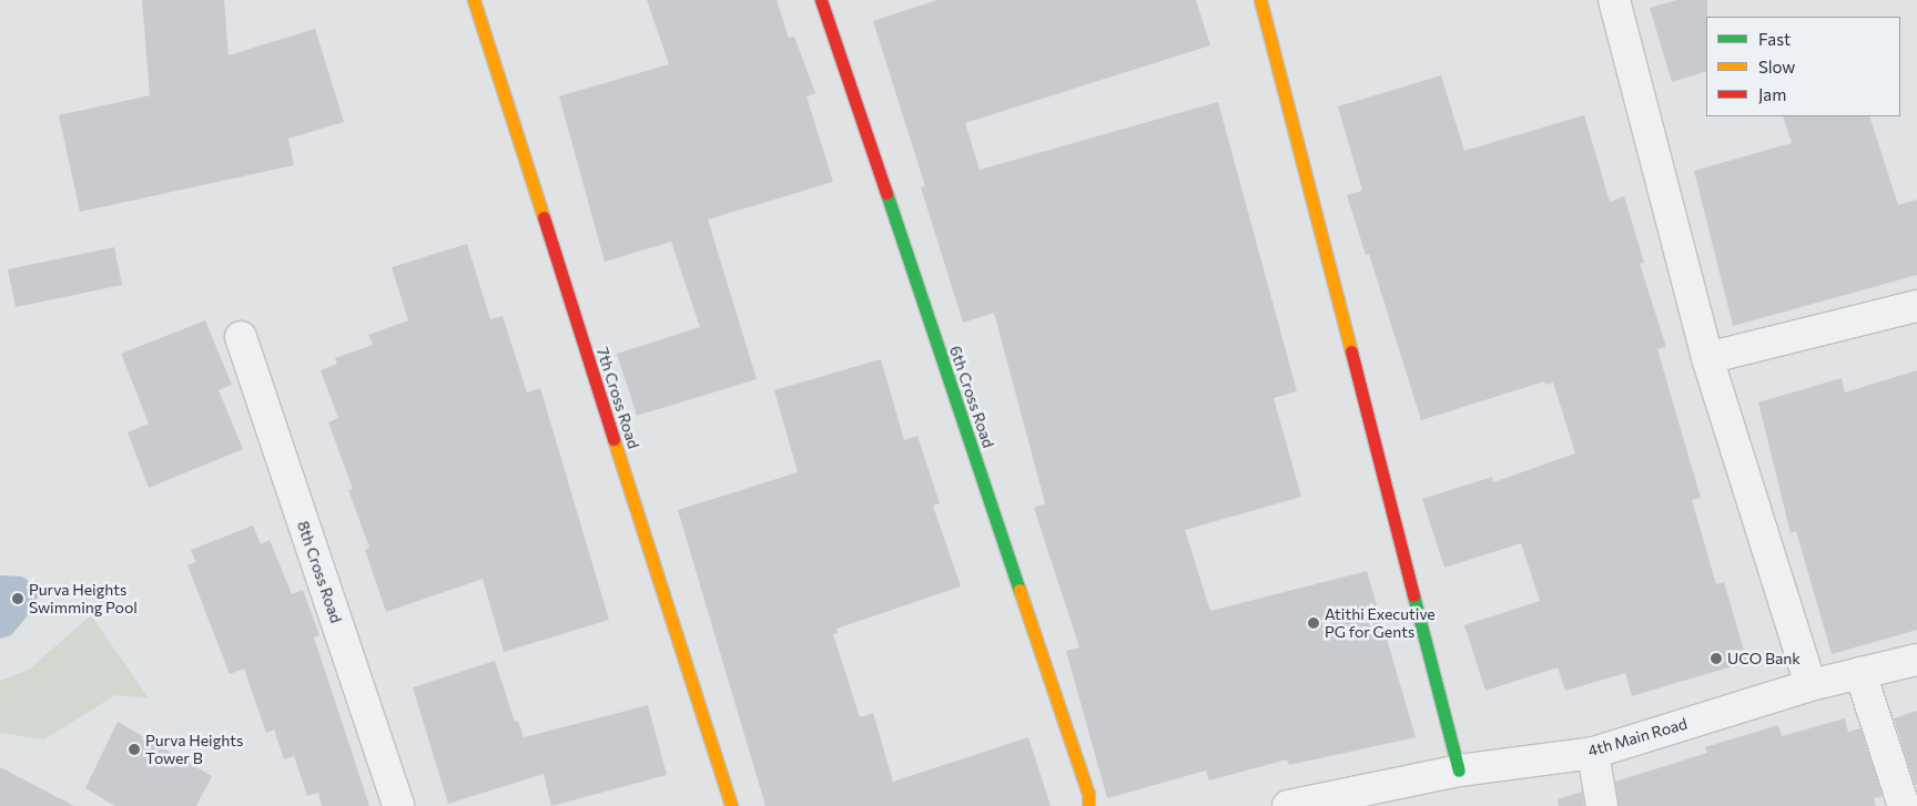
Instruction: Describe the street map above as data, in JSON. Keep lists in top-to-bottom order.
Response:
{
  "streets": {
    "main road": ["6th Cross Road", "7th Cross Road"],
    "street": ["8th Cross Road", "4th Main Road"]
  },
  "places": [
    "Purva Heights Swimming Pool",
    "Atithi Executive PG for Gents",
    "UCO Bank",
    "Purva Heights Tower B"
  ],
  "legend": ["Fast", "Slow", "Jam"]
}
